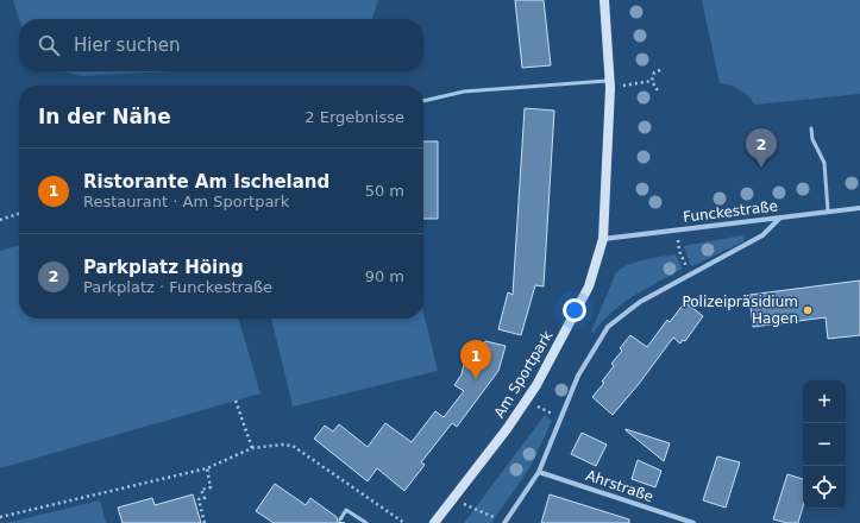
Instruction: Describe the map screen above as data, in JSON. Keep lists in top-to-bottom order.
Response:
{
  "streets": {
    "main road": ["Am Sportpark"],
    "street": ["Funckestraße", "Ahrstraße"]
  },
  "crossings": [
    ["Funckestraße", "Am Sportpark"]
  ],
  "places": ["Polizeipräsidium Hagen"],
  "page": {
    "search": "Hier suchen",
    "heading": ["In der Nähe", "2 Ergebnisse"],
    "pins": ["2", "1"],
    "list": [
      {
        "mark": "1",
        "name": "Ristorante Am Ischeland",
        "note": "Restaurant · Am Sportpark",
        "value": "50 m"
      },
      {
        "mark": "2",
        "name": "Parkplatz Höing",
        "note": "Parkplatz · Funckestraße",
        "value": "90 m"
      }
    ],
    "map_buttons": ["+", "−"]
  }
}
